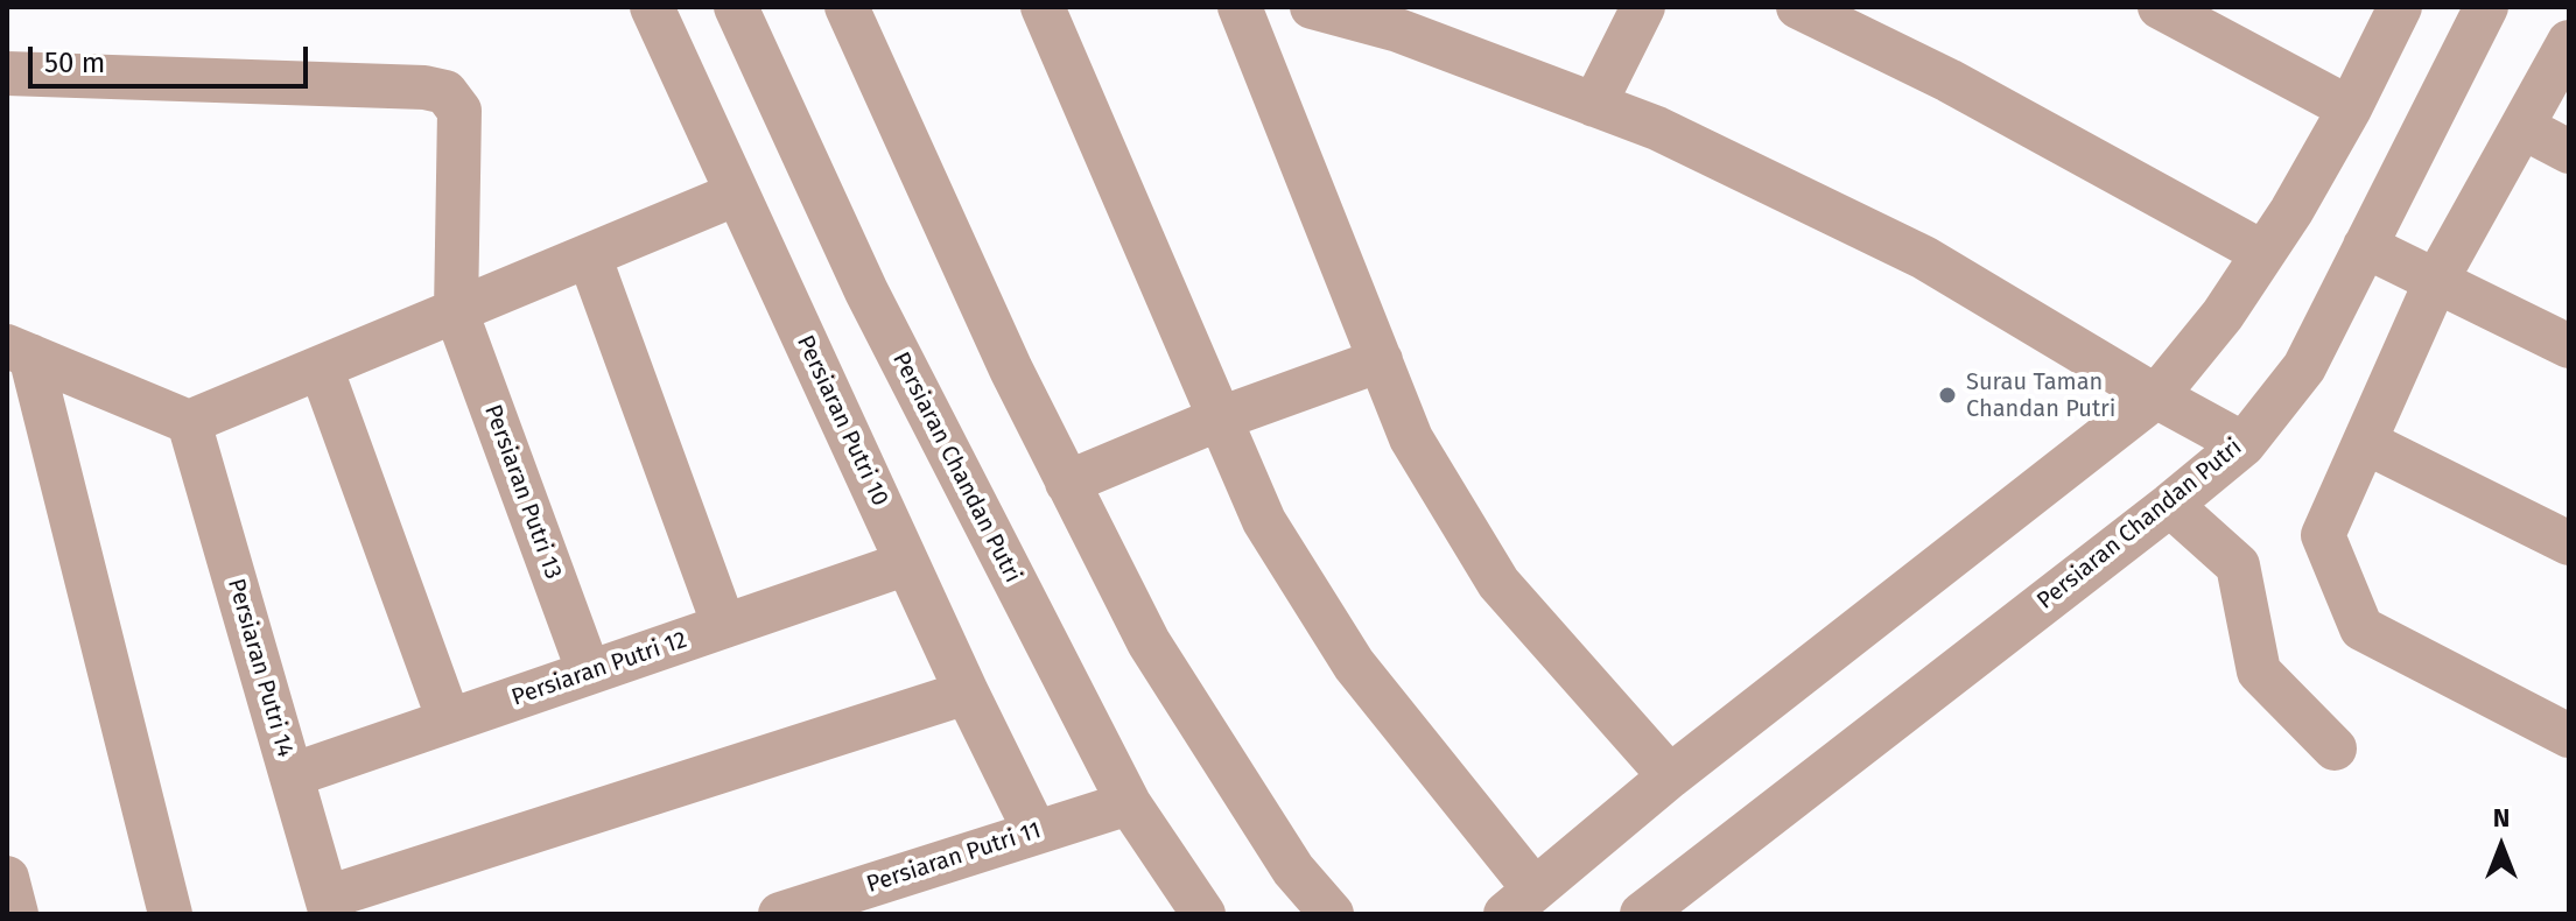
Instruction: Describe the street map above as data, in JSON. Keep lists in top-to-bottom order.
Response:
{
  "streets": {
    "street": [
      "Persiaran Putri 10",
      "Persiaran Chandan Putri",
      "Persiaran Putri 13",
      "Persiaran Putri 14",
      "Persiaran Putri 12",
      "Persiaran Putri 11"
    ]
  },
  "crossings": [
    ["Persiaran Putri 10", "Persiaran Putri 12"],
    ["Persiaran Putri 10", "Persiaran Putri 11"],
    ["Persiaran Chandan Putri", "Persiaran Putri 11"],
    ["Persiaran Putri 13", "Persiaran Putri 12"],
    ["Persiaran Putri 14", "Persiaran Putri 12"]
  ],
  "places": ["Surau Taman Chandan Putri"],
  "scale_bar": "50 m",
  "north": "top"
}
